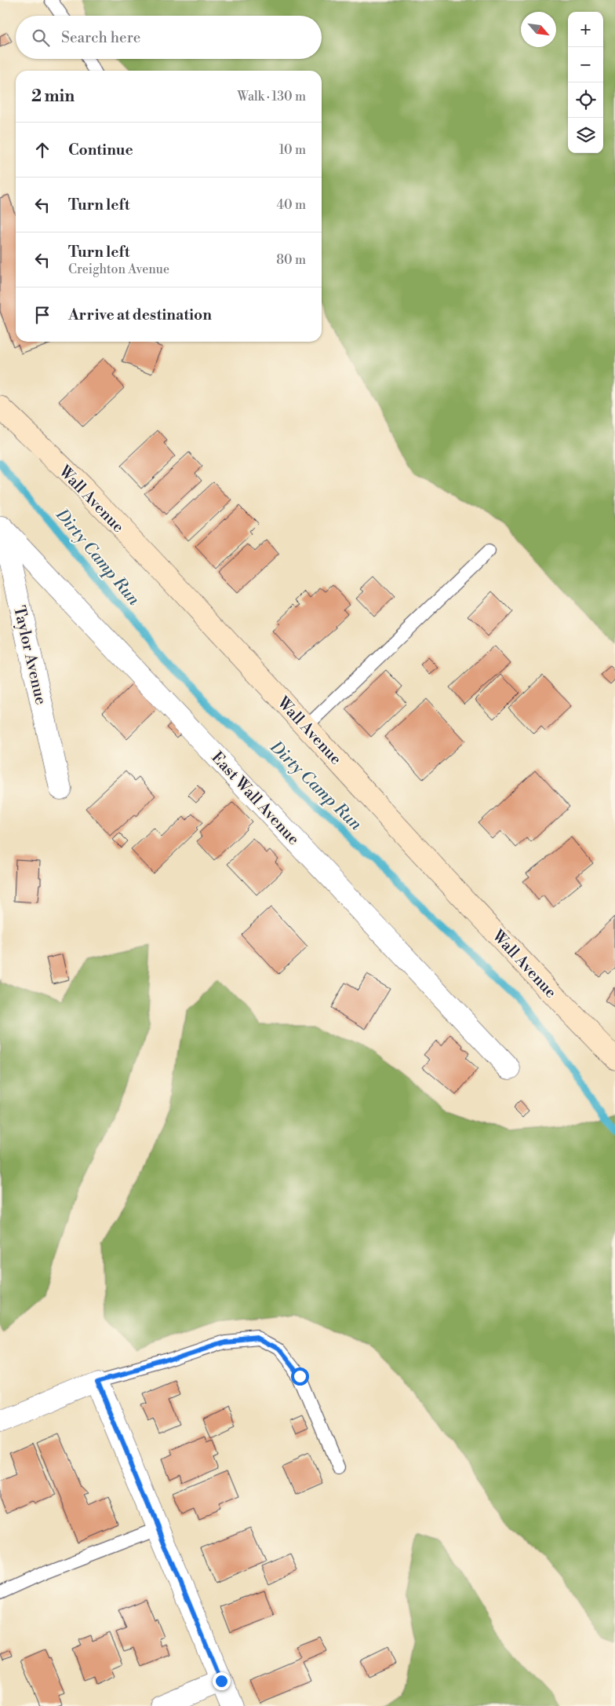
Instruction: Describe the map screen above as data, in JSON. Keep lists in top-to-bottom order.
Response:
{
  "streets": {
    "street": ["Wall Avenue", "Taylor Avenue", "East Wall Avenue"]
  },
  "crossings": [
    ["Taylor Avenue", "East Wall Avenue"]
  ],
  "water": ["Dirty Camp Run"],
  "north": "bottom right",
  "page": {
    "map_buttons": ["+", "−"],
    "search": "Search here",
    "heading": ["2 min", "Walk · 130 m"],
    "list": [
      ["Continue", "10 m"],
      ["Turn left", "40 m"],
      ["Turn left", "Creighton Avenue", "80 m"],
      "Arrive at destination"
    ]
  }
}
